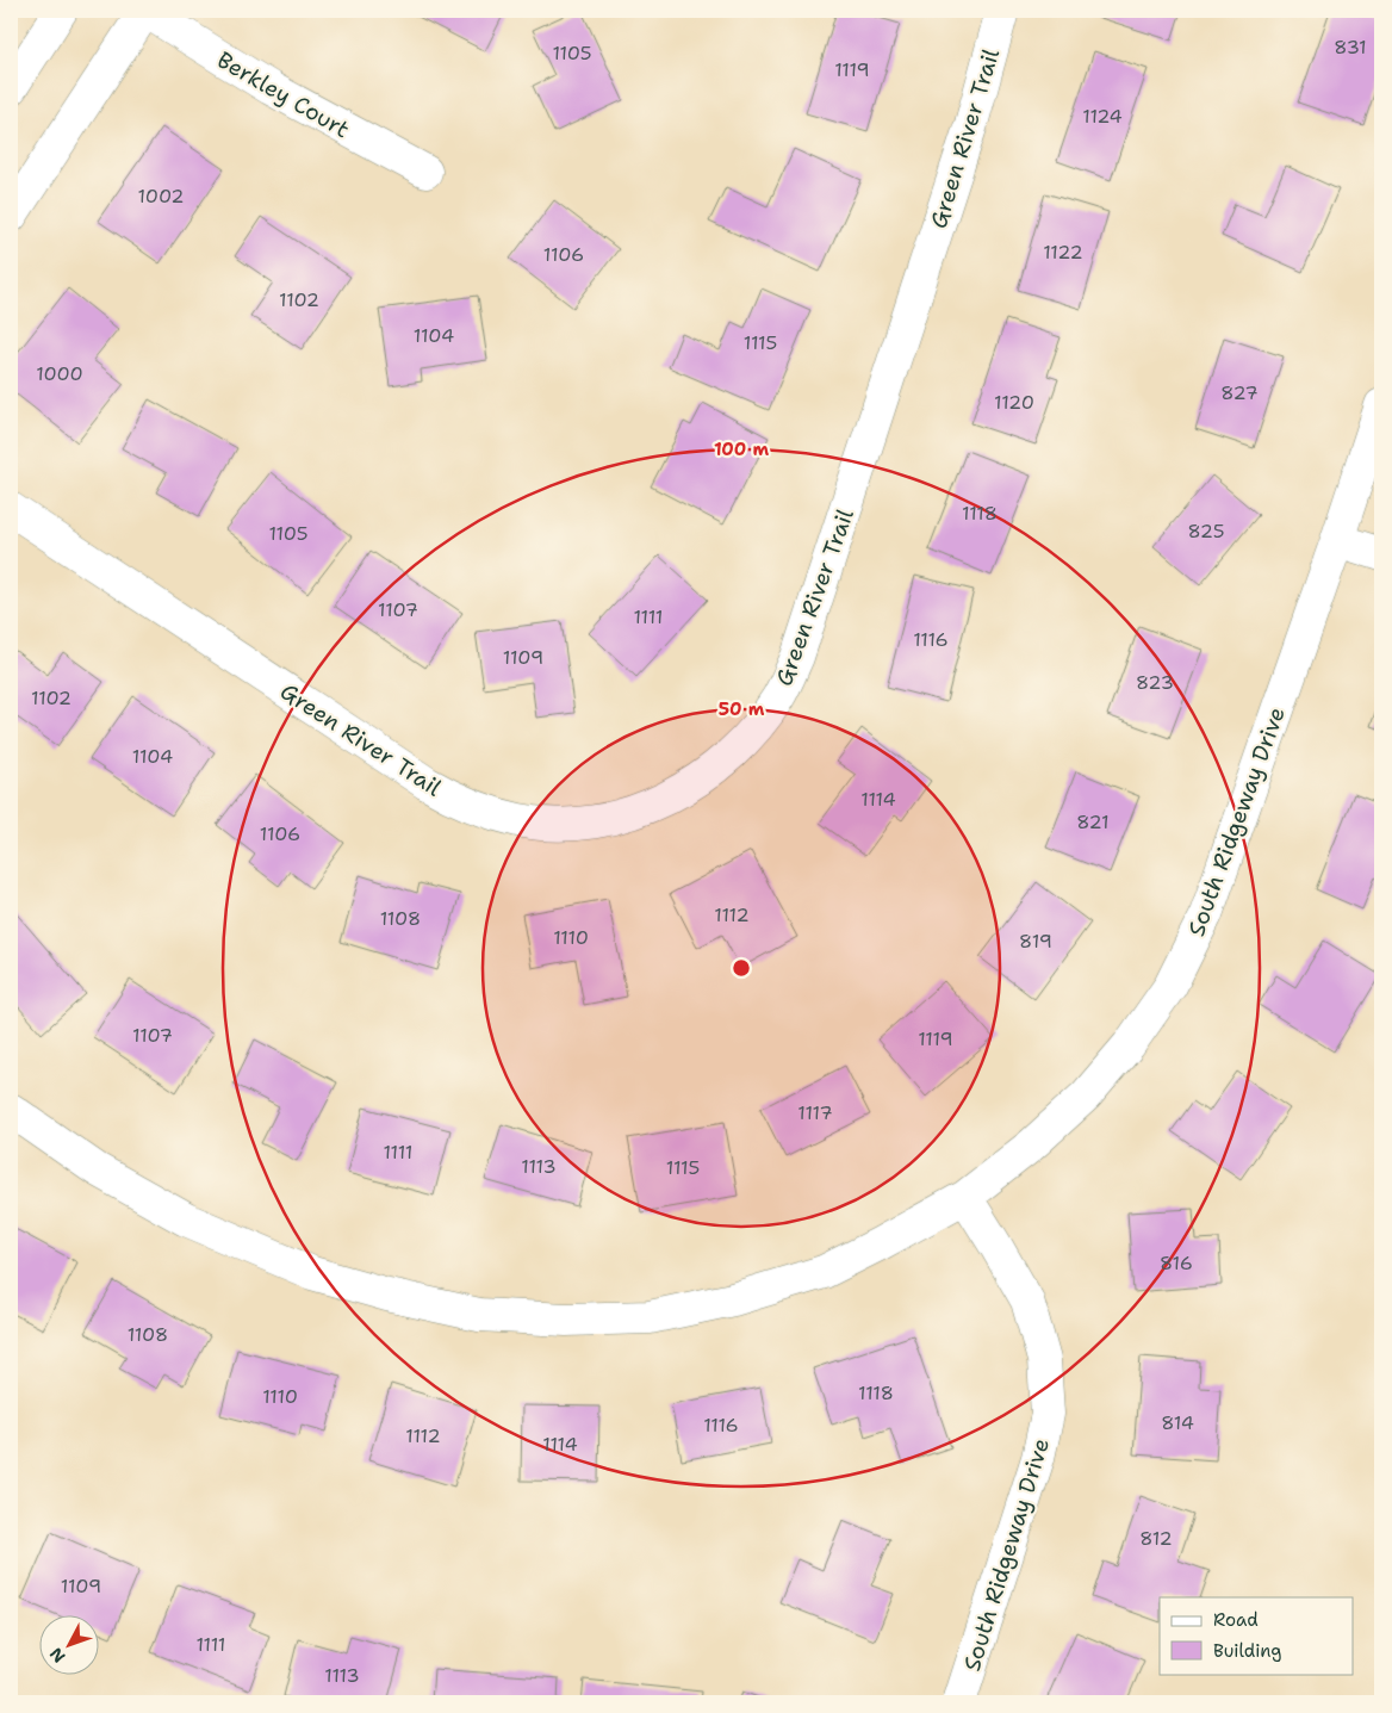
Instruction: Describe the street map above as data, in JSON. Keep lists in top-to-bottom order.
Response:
{
  "streets": {
    "street": ["Berkley Court", "Green River Trail", "South Ridgeway Drive"]
  },
  "house_numbers": [
    "831",
    "1105",
    "1119",
    "1124",
    "1002",
    "1122",
    "1106",
    "1102",
    "1104",
    "1115",
    "1000",
    "827",
    "1120",
    "1118",
    "825",
    "1105",
    "1107",
    "1111",
    "1116",
    "1109",
    "823",
    "1102",
    "1104",
    "1114",
    "821",
    "1106",
    "1112",
    "1108",
    "1110",
    "819",
    "1107",
    "1119",
    "1117",
    "1111",
    "1113",
    "1115",
    "816",
    "1108",
    "1118",
    "1110",
    "814",
    "1116",
    "1112",
    "1114",
    "812",
    "1109",
    "1111",
    "1113"
  ],
  "legend": ["Road", "Building"],
  "north": "bottom left",
  "rings": ["100 m", "50 m"]
}
